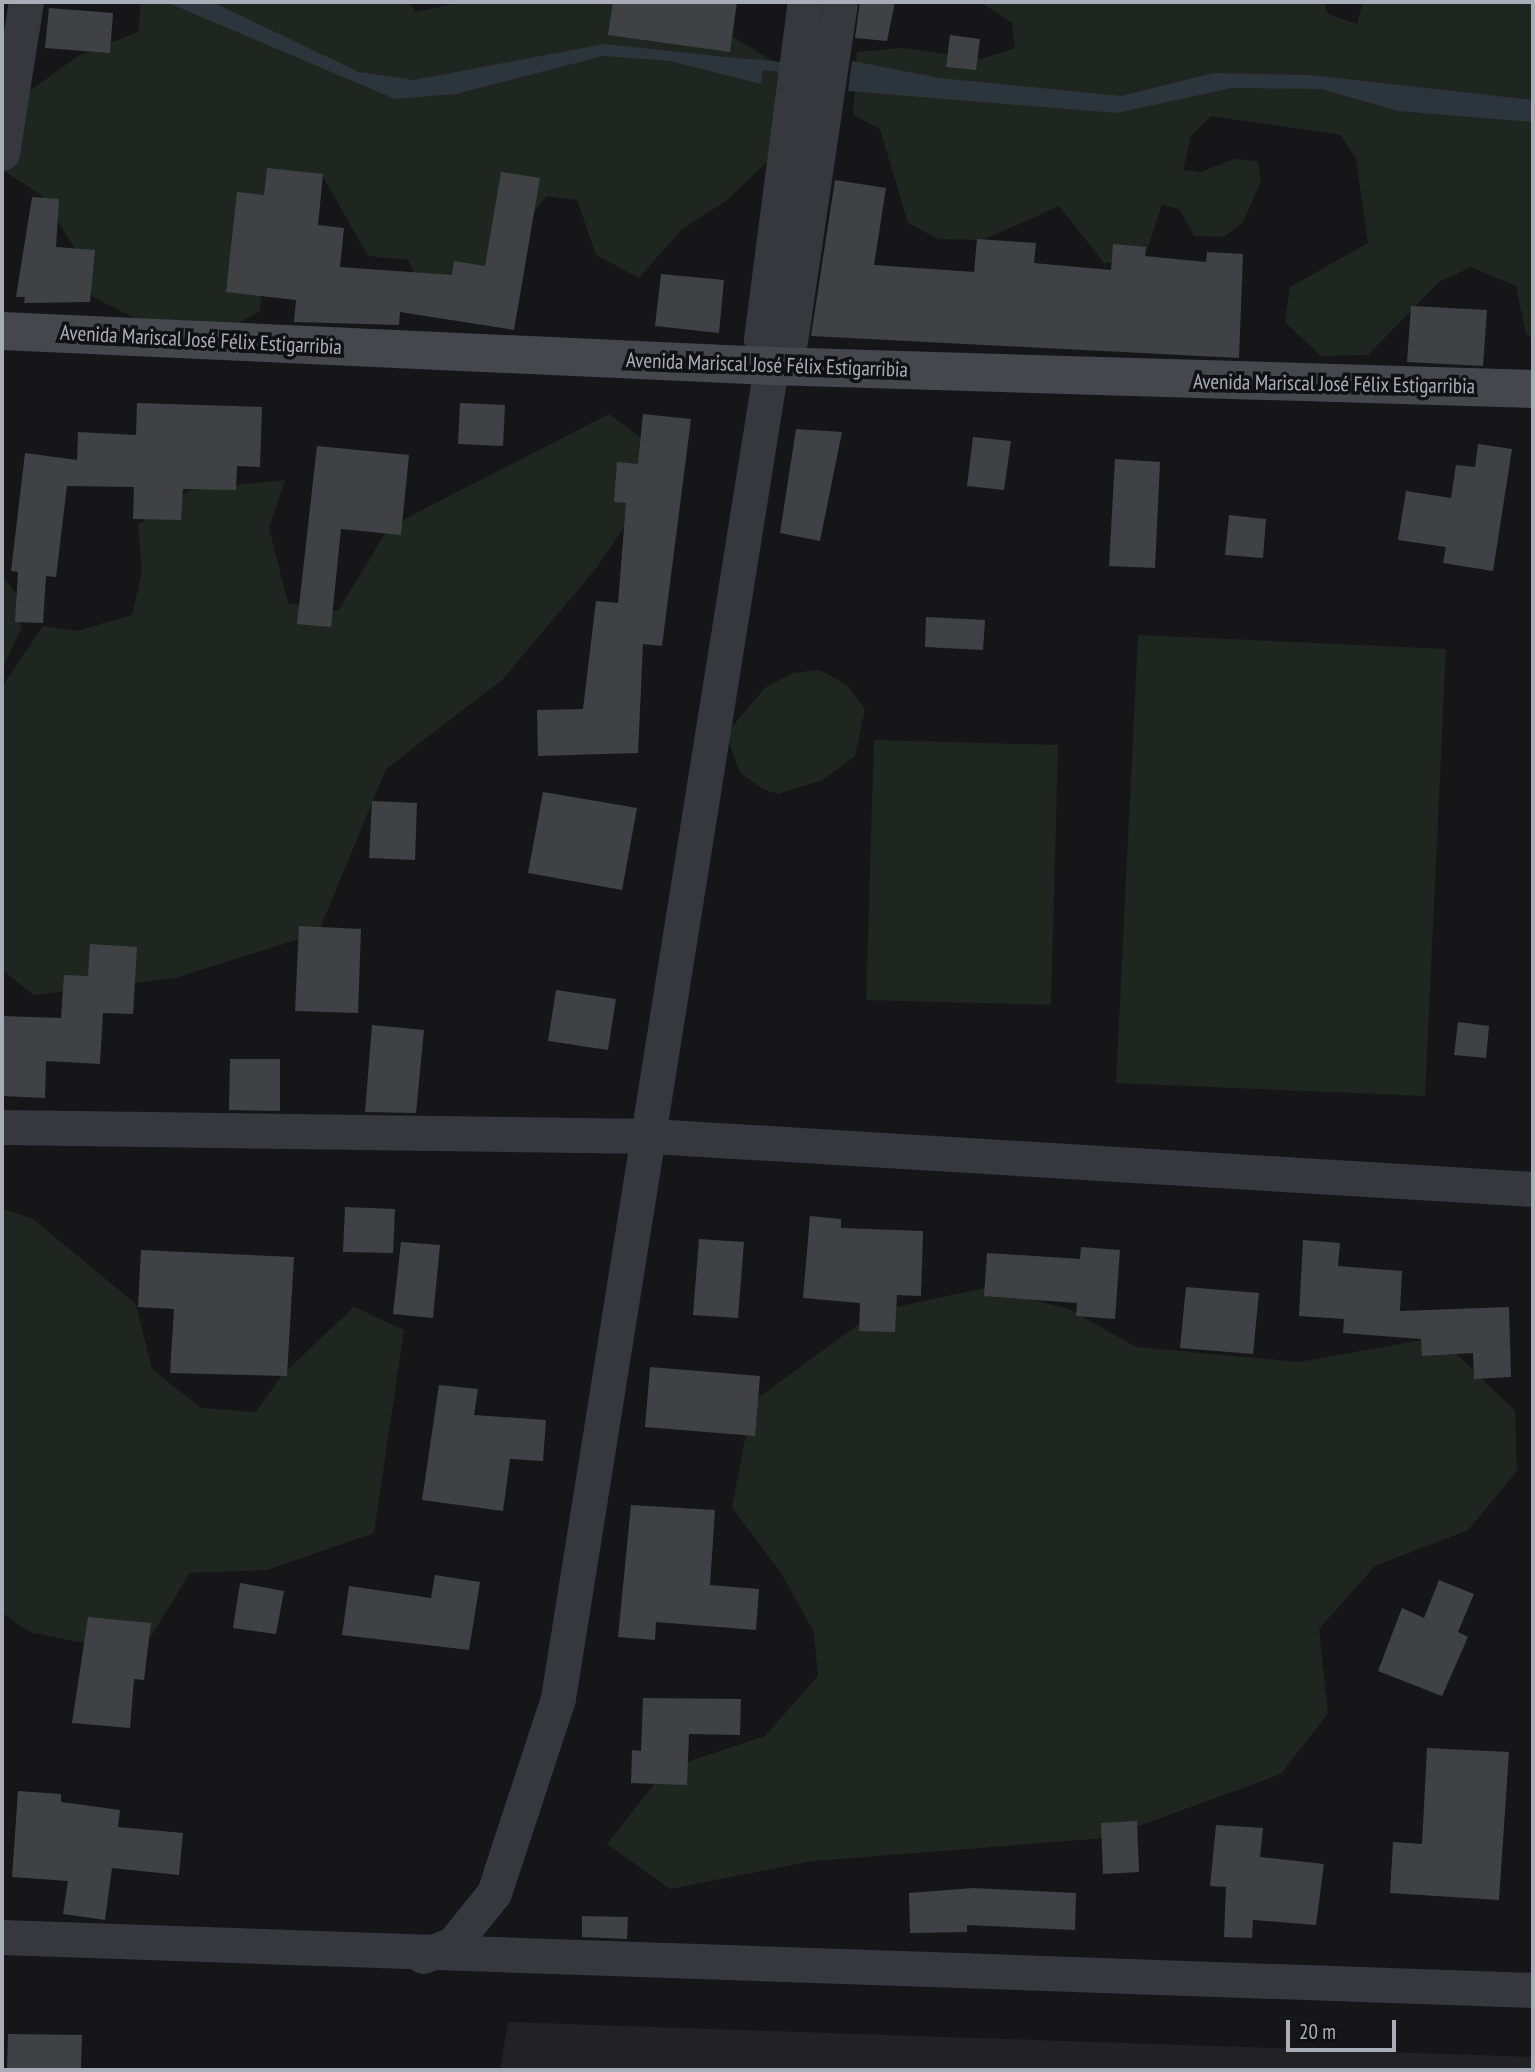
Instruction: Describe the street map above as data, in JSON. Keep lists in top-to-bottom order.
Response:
{
  "streets": {
    "main road": ["Avenida Mariscal José Félix Estigarribia"]
  },
  "scale_bar": "20 m"
}
